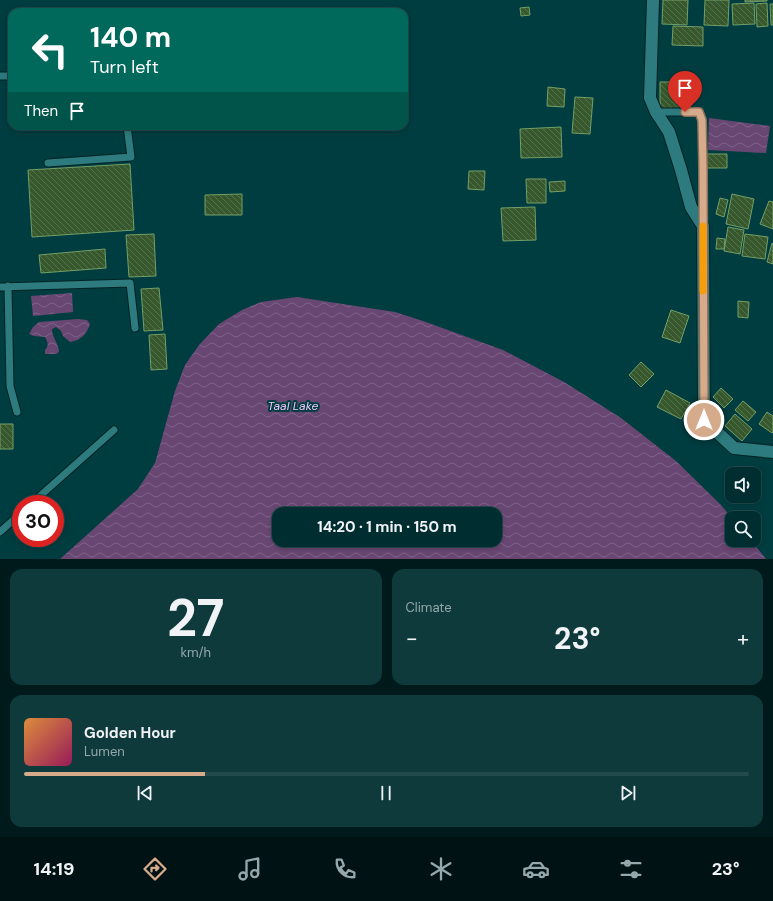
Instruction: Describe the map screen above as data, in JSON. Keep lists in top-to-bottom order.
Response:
{
  "water": ["Taal Lake"],
  "page": {
    "turn": ["140 m", "Turn left"],
    "then": "Then",
    "limit": "30",
    "trip": "14:20 · 1 min · 150 m",
    "tile": [
      ["27", "km/h"],
      "Climate"
    ],
    "heat": ["−", "23°", "+"],
    "song": ["Golden Hour", "Lumen"],
    "tabs": ["14:19", "23°"]
  }
}
